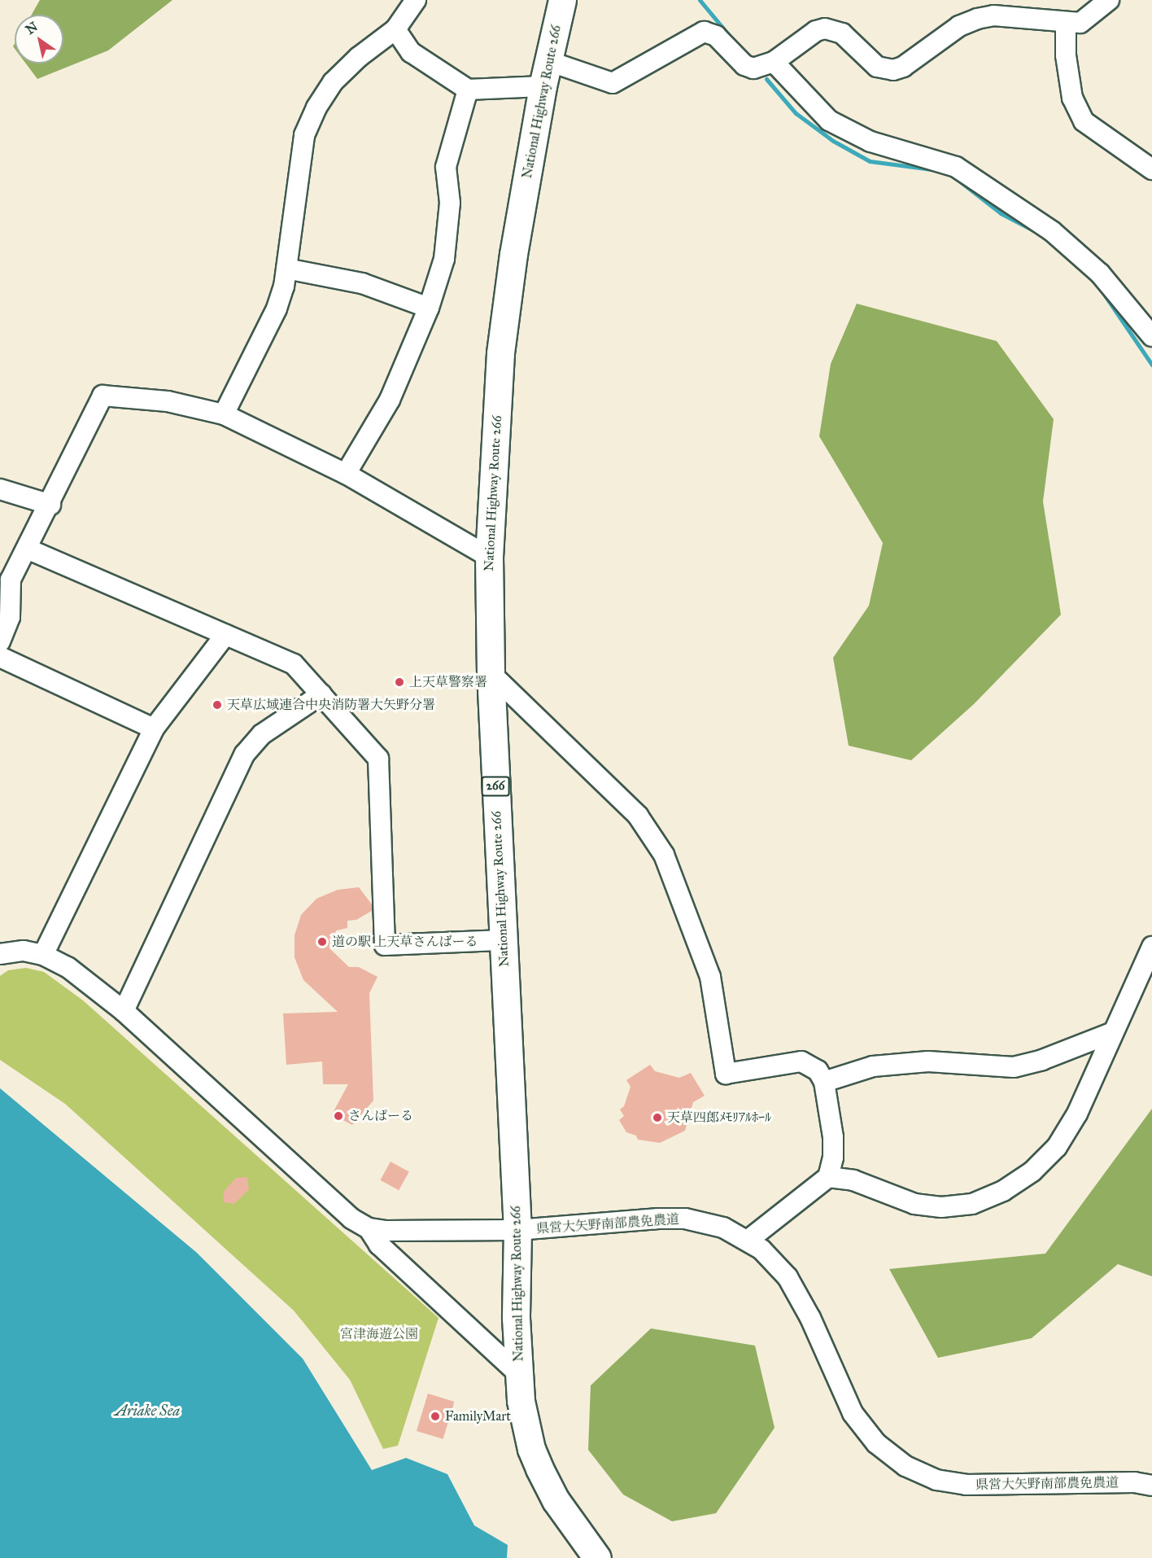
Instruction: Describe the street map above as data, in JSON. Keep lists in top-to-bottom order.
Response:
{
  "streets": {
    "highway": ["National Highway Route 266", "266"],
    "street": ["県営大矢野南部農免農道"]
  },
  "crossings": [
    ["National Highway Route 266", "県営大矢野南部農免農道"]
  ],
  "water": ["Ariake Sea"],
  "parks": ["宮津海遊公園"],
  "places": [
    "上天草警察署",
    "天草広域連合中央消防署大矢野分署",
    "道の駅 上天草さんばーる",
    "さんぱーる",
    "天草四郎ﾒﾓﾘｱﾙﾎｰﾙ",
    "FamilyMart"
  ],
  "north": "top left"
}
